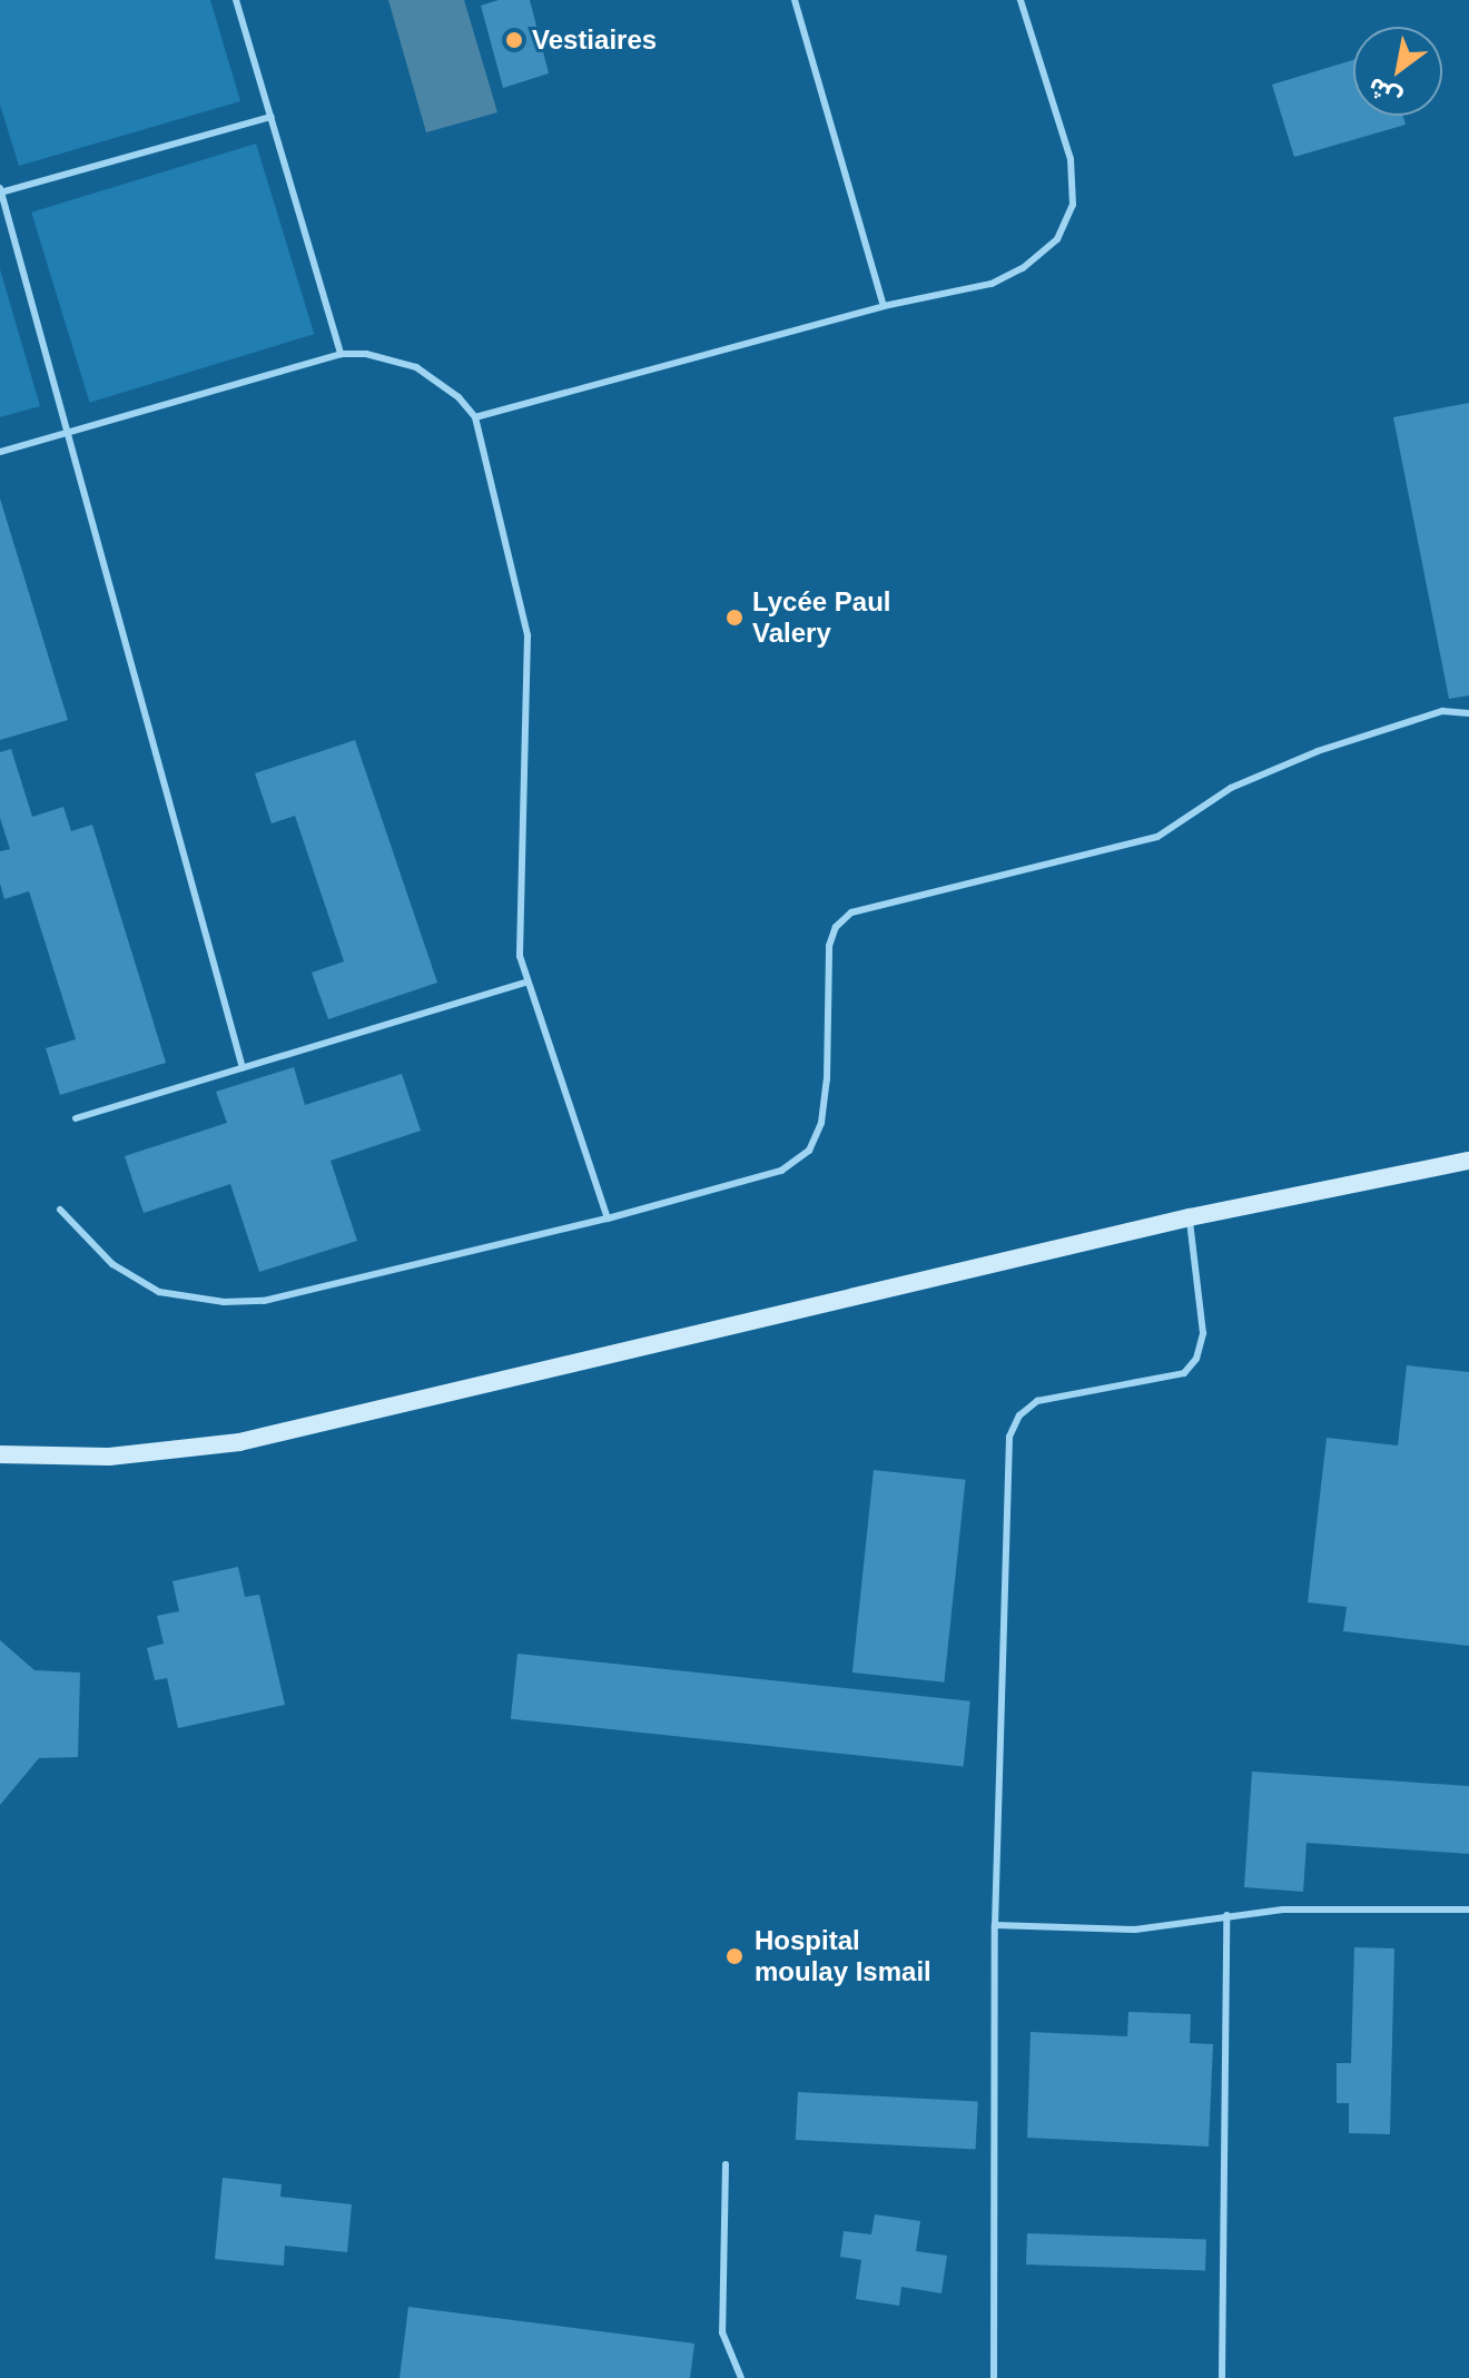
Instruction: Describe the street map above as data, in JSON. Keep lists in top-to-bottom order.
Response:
{
  "places": ["Vestiaires", "Lycée Paul Valery", "Hospital moulay Ismail"],
  "north": "bottom left"
}
